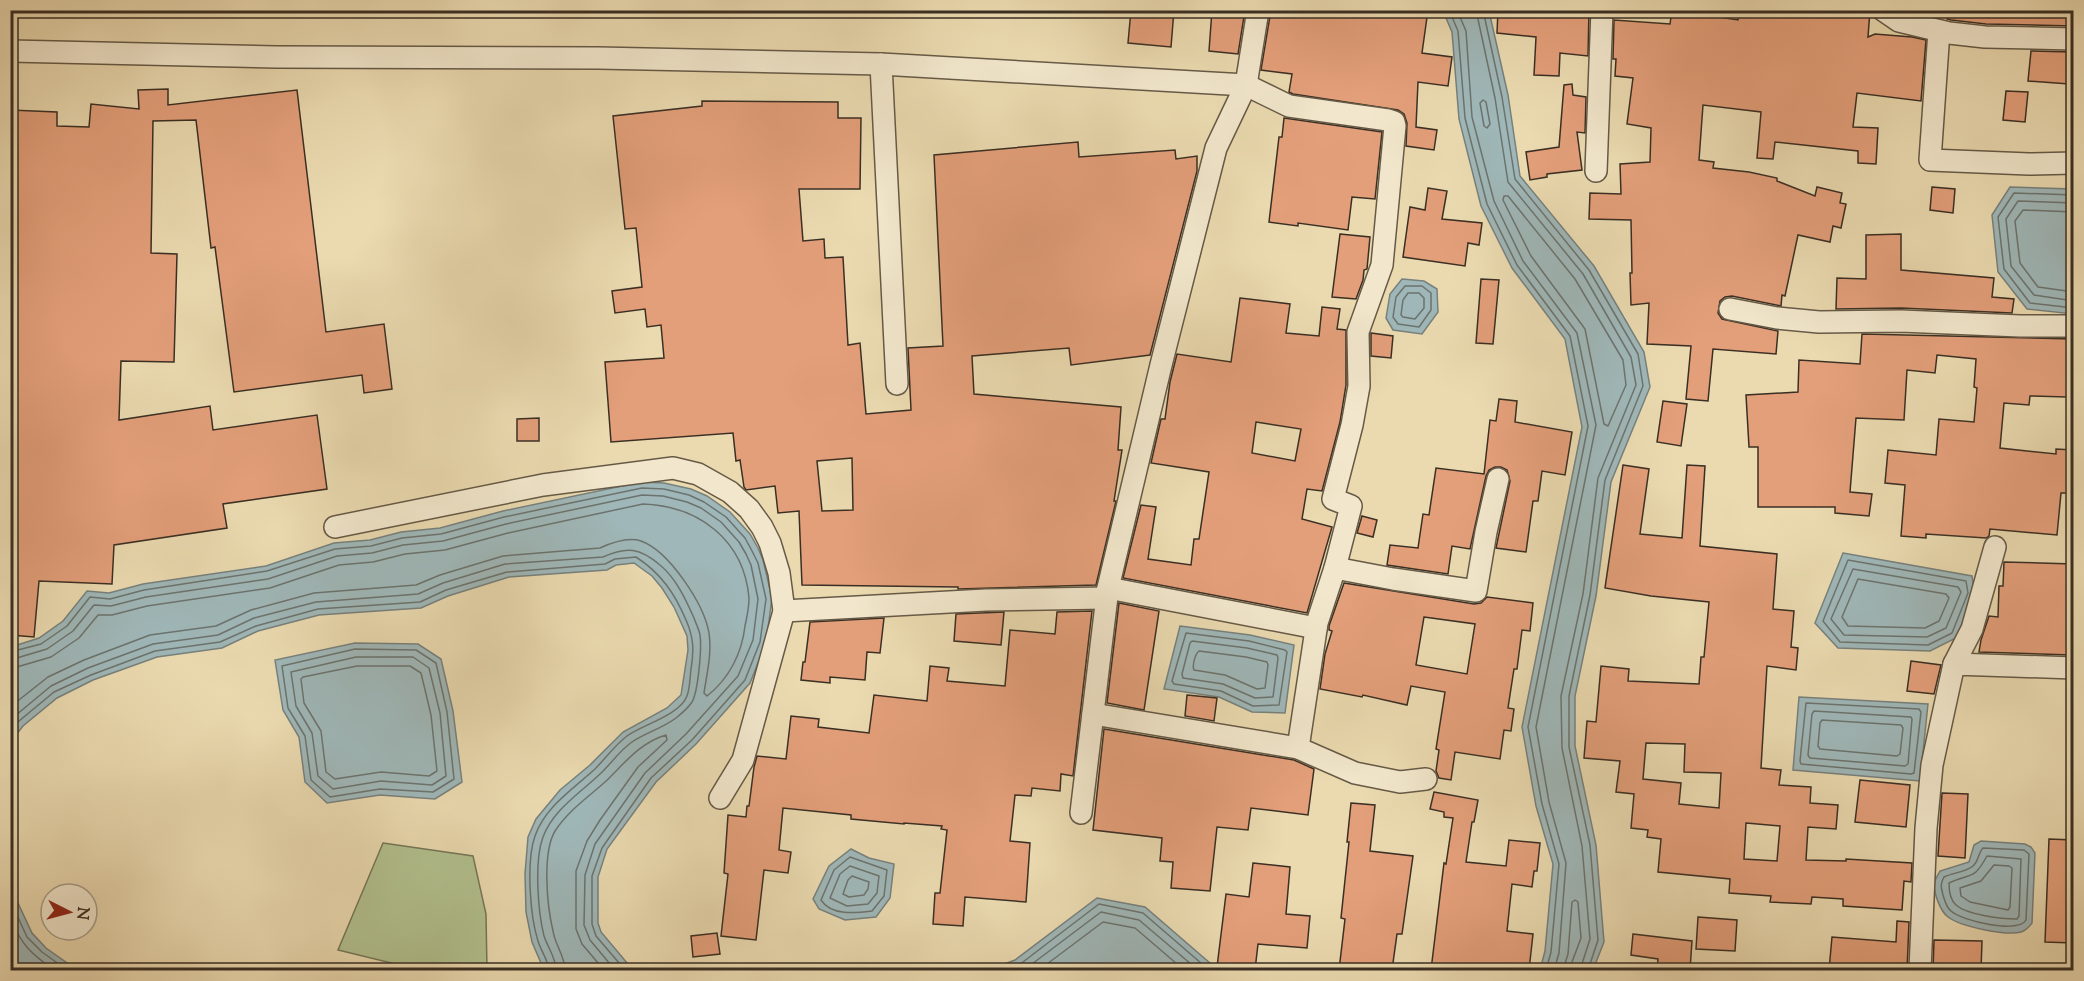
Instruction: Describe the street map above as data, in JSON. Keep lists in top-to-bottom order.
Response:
{
  "north": "right"
}
